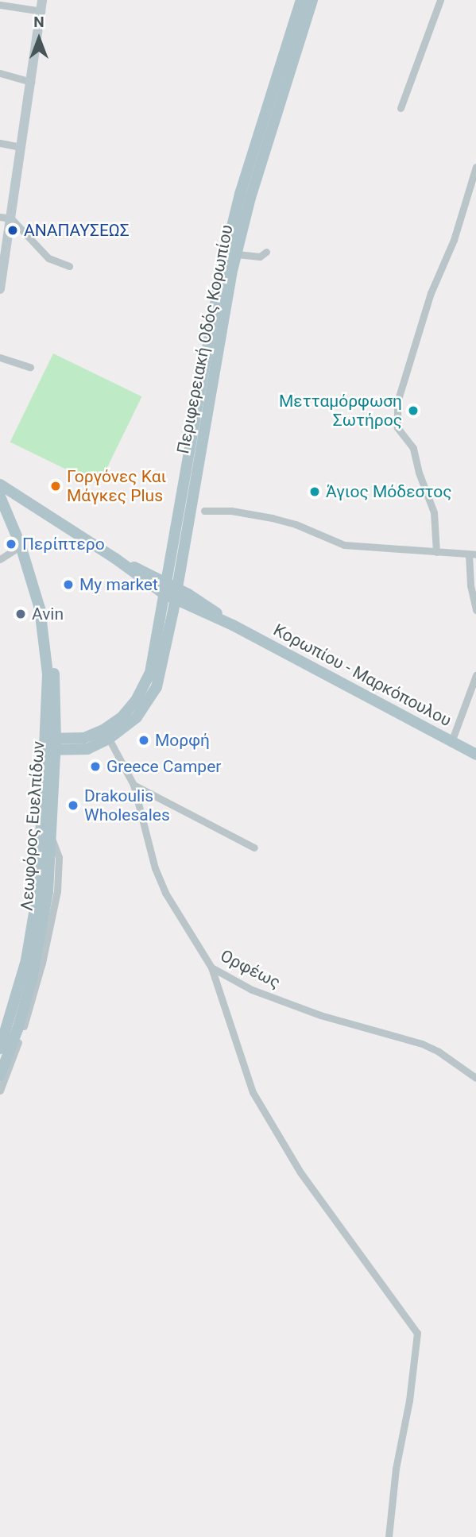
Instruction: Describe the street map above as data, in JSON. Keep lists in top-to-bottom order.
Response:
{
  "streets": {
    "main road": ["Περιφερειακή Οδός Κορωπίου", "Κορωπίου - Μαρκόπουλου", "Λεωφόρος Ευελπίδων"],
    "street": ["Ορφέως"]
  },
  "crossings": [
    ["Περιφερειακή Οδός Κορωπίου", "Κορωπίου - Μαρκόπουλου"],
    ["Περιφερειακή Οδός Κορωπίου", "Λεωφόρος Ευελπίδων"],
    ["Περιφερειακή Οδός Κορωπίου", "Ορφέως"]
  ],
  "places": [
    "ΑΝΑΠΑΥΣΕΩΣ",
    "Μετταμόρφωση Σωτήρος",
    "Γοργόνες Και Μάγκες Plus",
    "Άγιος Μόδεστος",
    "Περίπτερο",
    "My market",
    "Avin",
    "Μορφή",
    "Greece Camper",
    "Drakoulis Wholesales"
  ],
  "north": "top"
}
